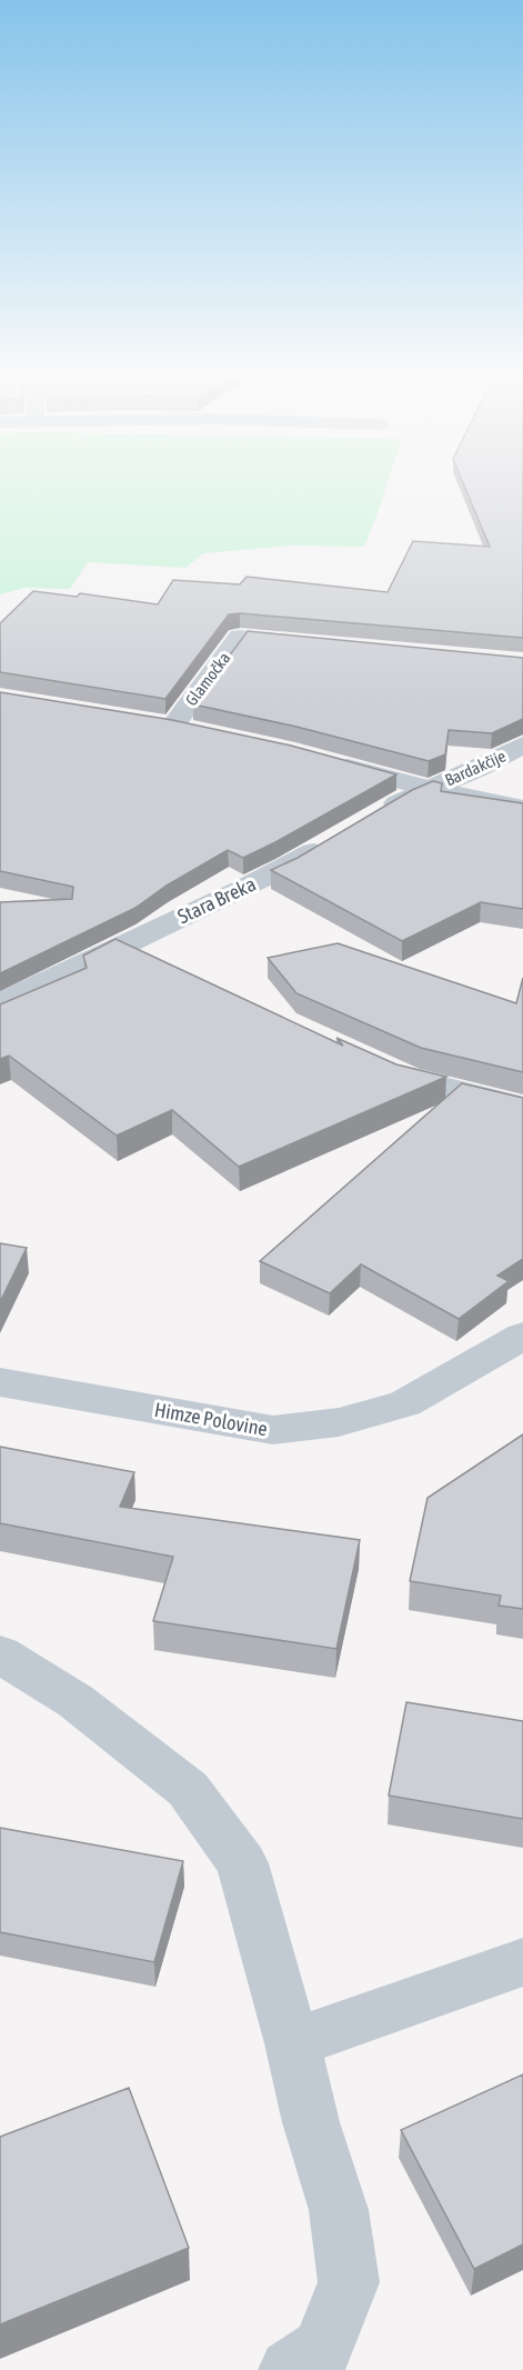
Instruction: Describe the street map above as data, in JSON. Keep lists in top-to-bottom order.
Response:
{
  "streets": {
    "street": [
      "Glamočka",
      "Bardakčije",
      "Stara Breka",
      "Himze Polovine"
    ]
  }
}
